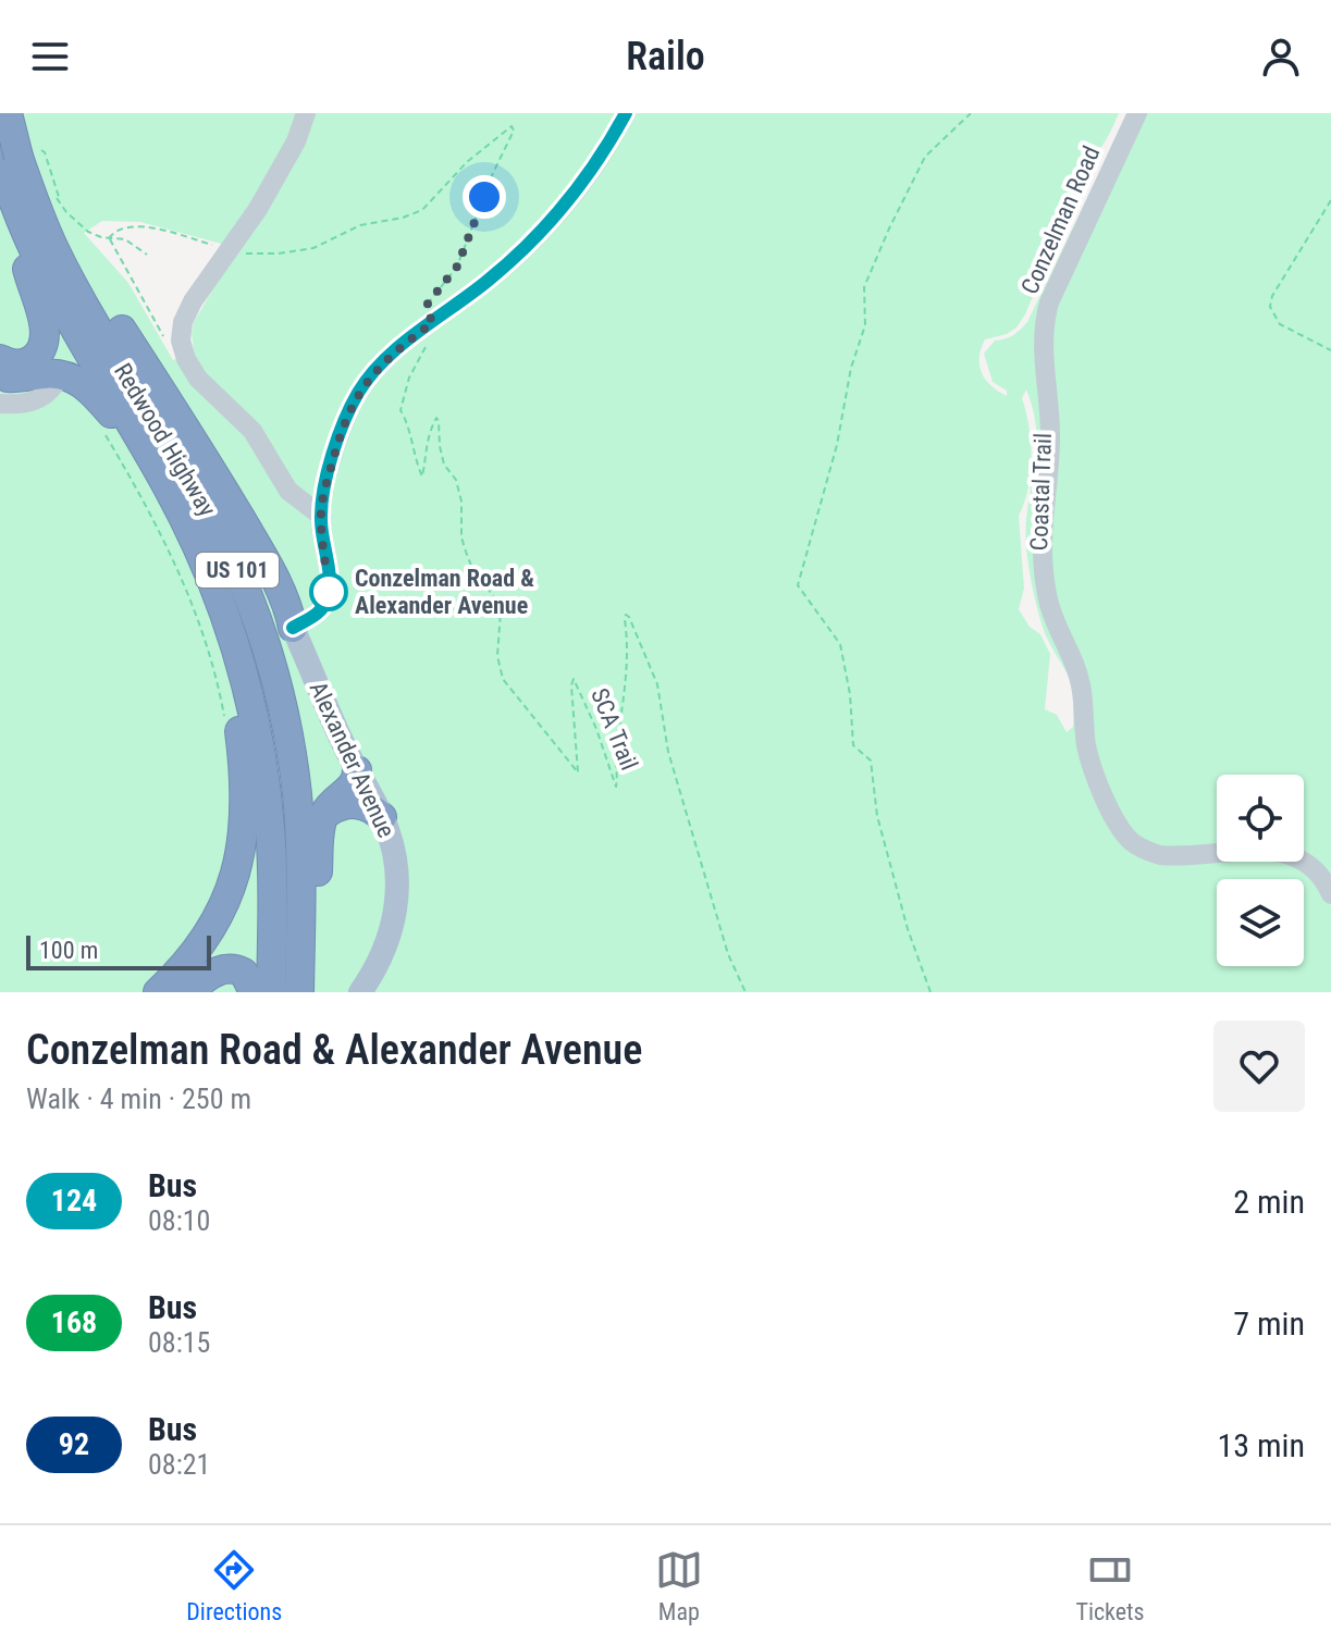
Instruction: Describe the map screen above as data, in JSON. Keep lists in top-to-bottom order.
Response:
{
  "streets": {
    "highway": ["Redwood Highway", "US 101"],
    "main road": ["Alexander Avenue"],
    "street": ["Conzelman Road"],
    "path": ["SCA Trail"]
  },
  "crossings": [
    ["Redwood Highway", "US 101"]
  ],
  "places": ["Conzelman Road & Alexander Avenue"],
  "lines": ["bus line 124"],
  "scale_bar": "100 m",
  "page": {
    "header": "Railo",
    "scale": "100 m",
    "heading": ["Conzelman Road & Alexander Avenue", "Walk · 4 min · 250 m"],
    "list": [
      {
        "mark": "124",
        "name": "Bus",
        "note": "08:10",
        "value": "2 min"
      },
      {
        "mark": "168",
        "name": "Bus",
        "note": "08:15",
        "value": "7 min"
      },
      {
        "mark": "92",
        "name": "Bus",
        "note": "08:21",
        "value": "13 min"
      }
    ],
    "tabs": ["Directions", "Map", "Tickets"]
  }
}
